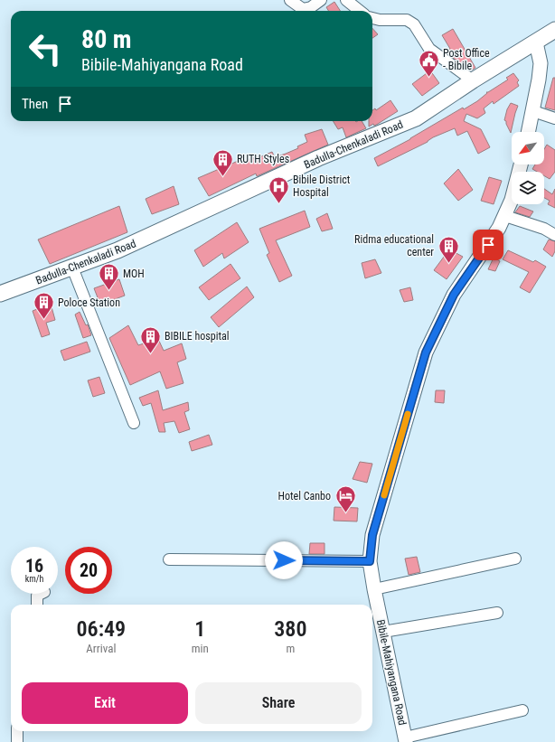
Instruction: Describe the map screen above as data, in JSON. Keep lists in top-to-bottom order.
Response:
{
  "streets": {
    "highway": ["Badulla-Chenkaladi Road"],
    "main road": ["Bibile-Mahiyangana Road"]
  },
  "places": {
    "public building": ["Post Office - Bibile"],
    "building": [
      "RUTH Styles",
      "Ridma educational center",
      "MOH",
      "Poloce Station",
      "BIBILE hospital"
    ],
    "hospital": ["Bibile District Hospital"],
    "hotel": ["Hotel Canbo"]
  },
  "north": "bottom left",
  "page": {
    "turn": ["80 m", "Bibile-Mahiyangana Road"],
    "then": "Then",
    "speed": "16 km/h",
    "limit": "20",
    "eta": [
      "06:49",
      "Arrival",
      "1",
      "min",
      "380",
      "m"
    ],
    "buttons": ["Exit", "Share"]
  }
}
